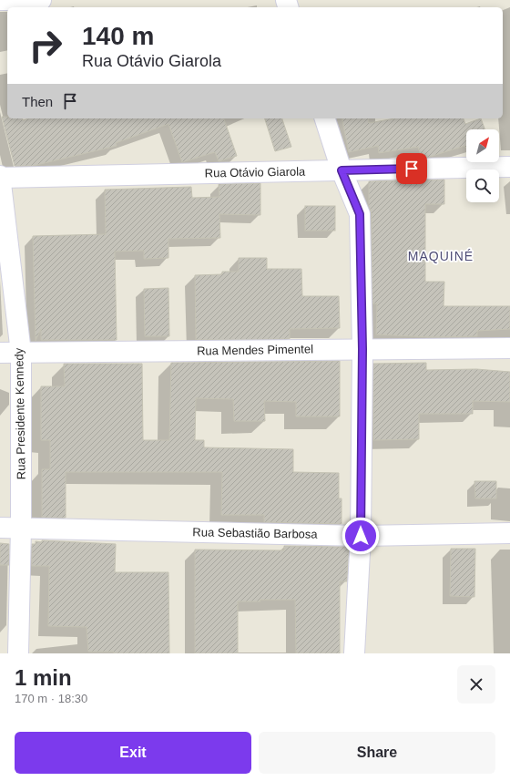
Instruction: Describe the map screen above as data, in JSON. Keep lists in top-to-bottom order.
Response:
{
  "streets": {
    "street": [
      "Rua Otávio Giarola",
      "Rua Mendes Pimentel",
      "Rua Presidente Kennedy",
      "Rua Sebastião Barbosa"
    ]
  },
  "crossings": [
    ["Rua Otávio Giarola", "Rua Presidente Kennedy"],
    ["Rua Mendes Pimentel", "Rua Presidente Kennedy"],
    ["Rua Presidente Kennedy", "Rua Sebastião Barbosa"]
  ],
  "districts": ["MAQUINÉ"],
  "north": "top right",
  "page": {
    "turn": ["140 m", "Rua Otávio Giarola"],
    "then": "Then",
    "heading": ["1 min", "170 m · 18:30"],
    "buttons": ["Exit", "Share"]
  }
}
